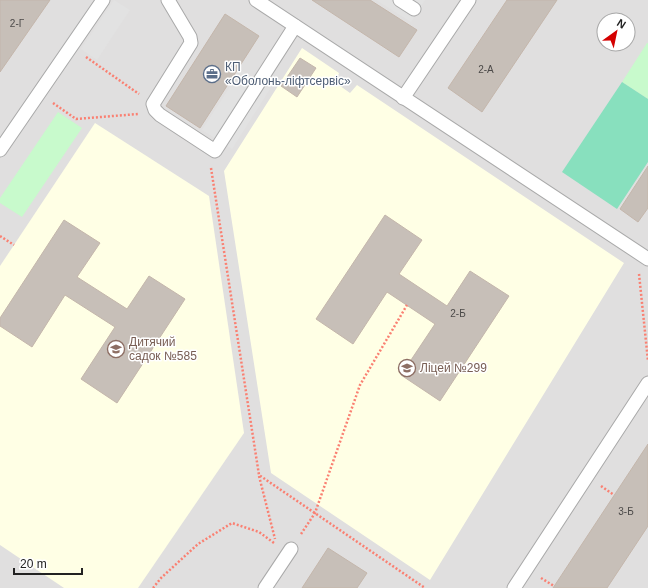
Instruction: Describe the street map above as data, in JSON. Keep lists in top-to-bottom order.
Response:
{
  "places": {
    "office": ["КП «Оболонь-ліфтсервіс»"],
    "school or university": ["Дитячий садок №585", "Ліцей №299"]
  },
  "house_numbers": [
    "2-Г",
    "2-А",
    "2-Б",
    "3-Б"
  ],
  "scale_bar": "20 m",
  "north": "top right"
}
